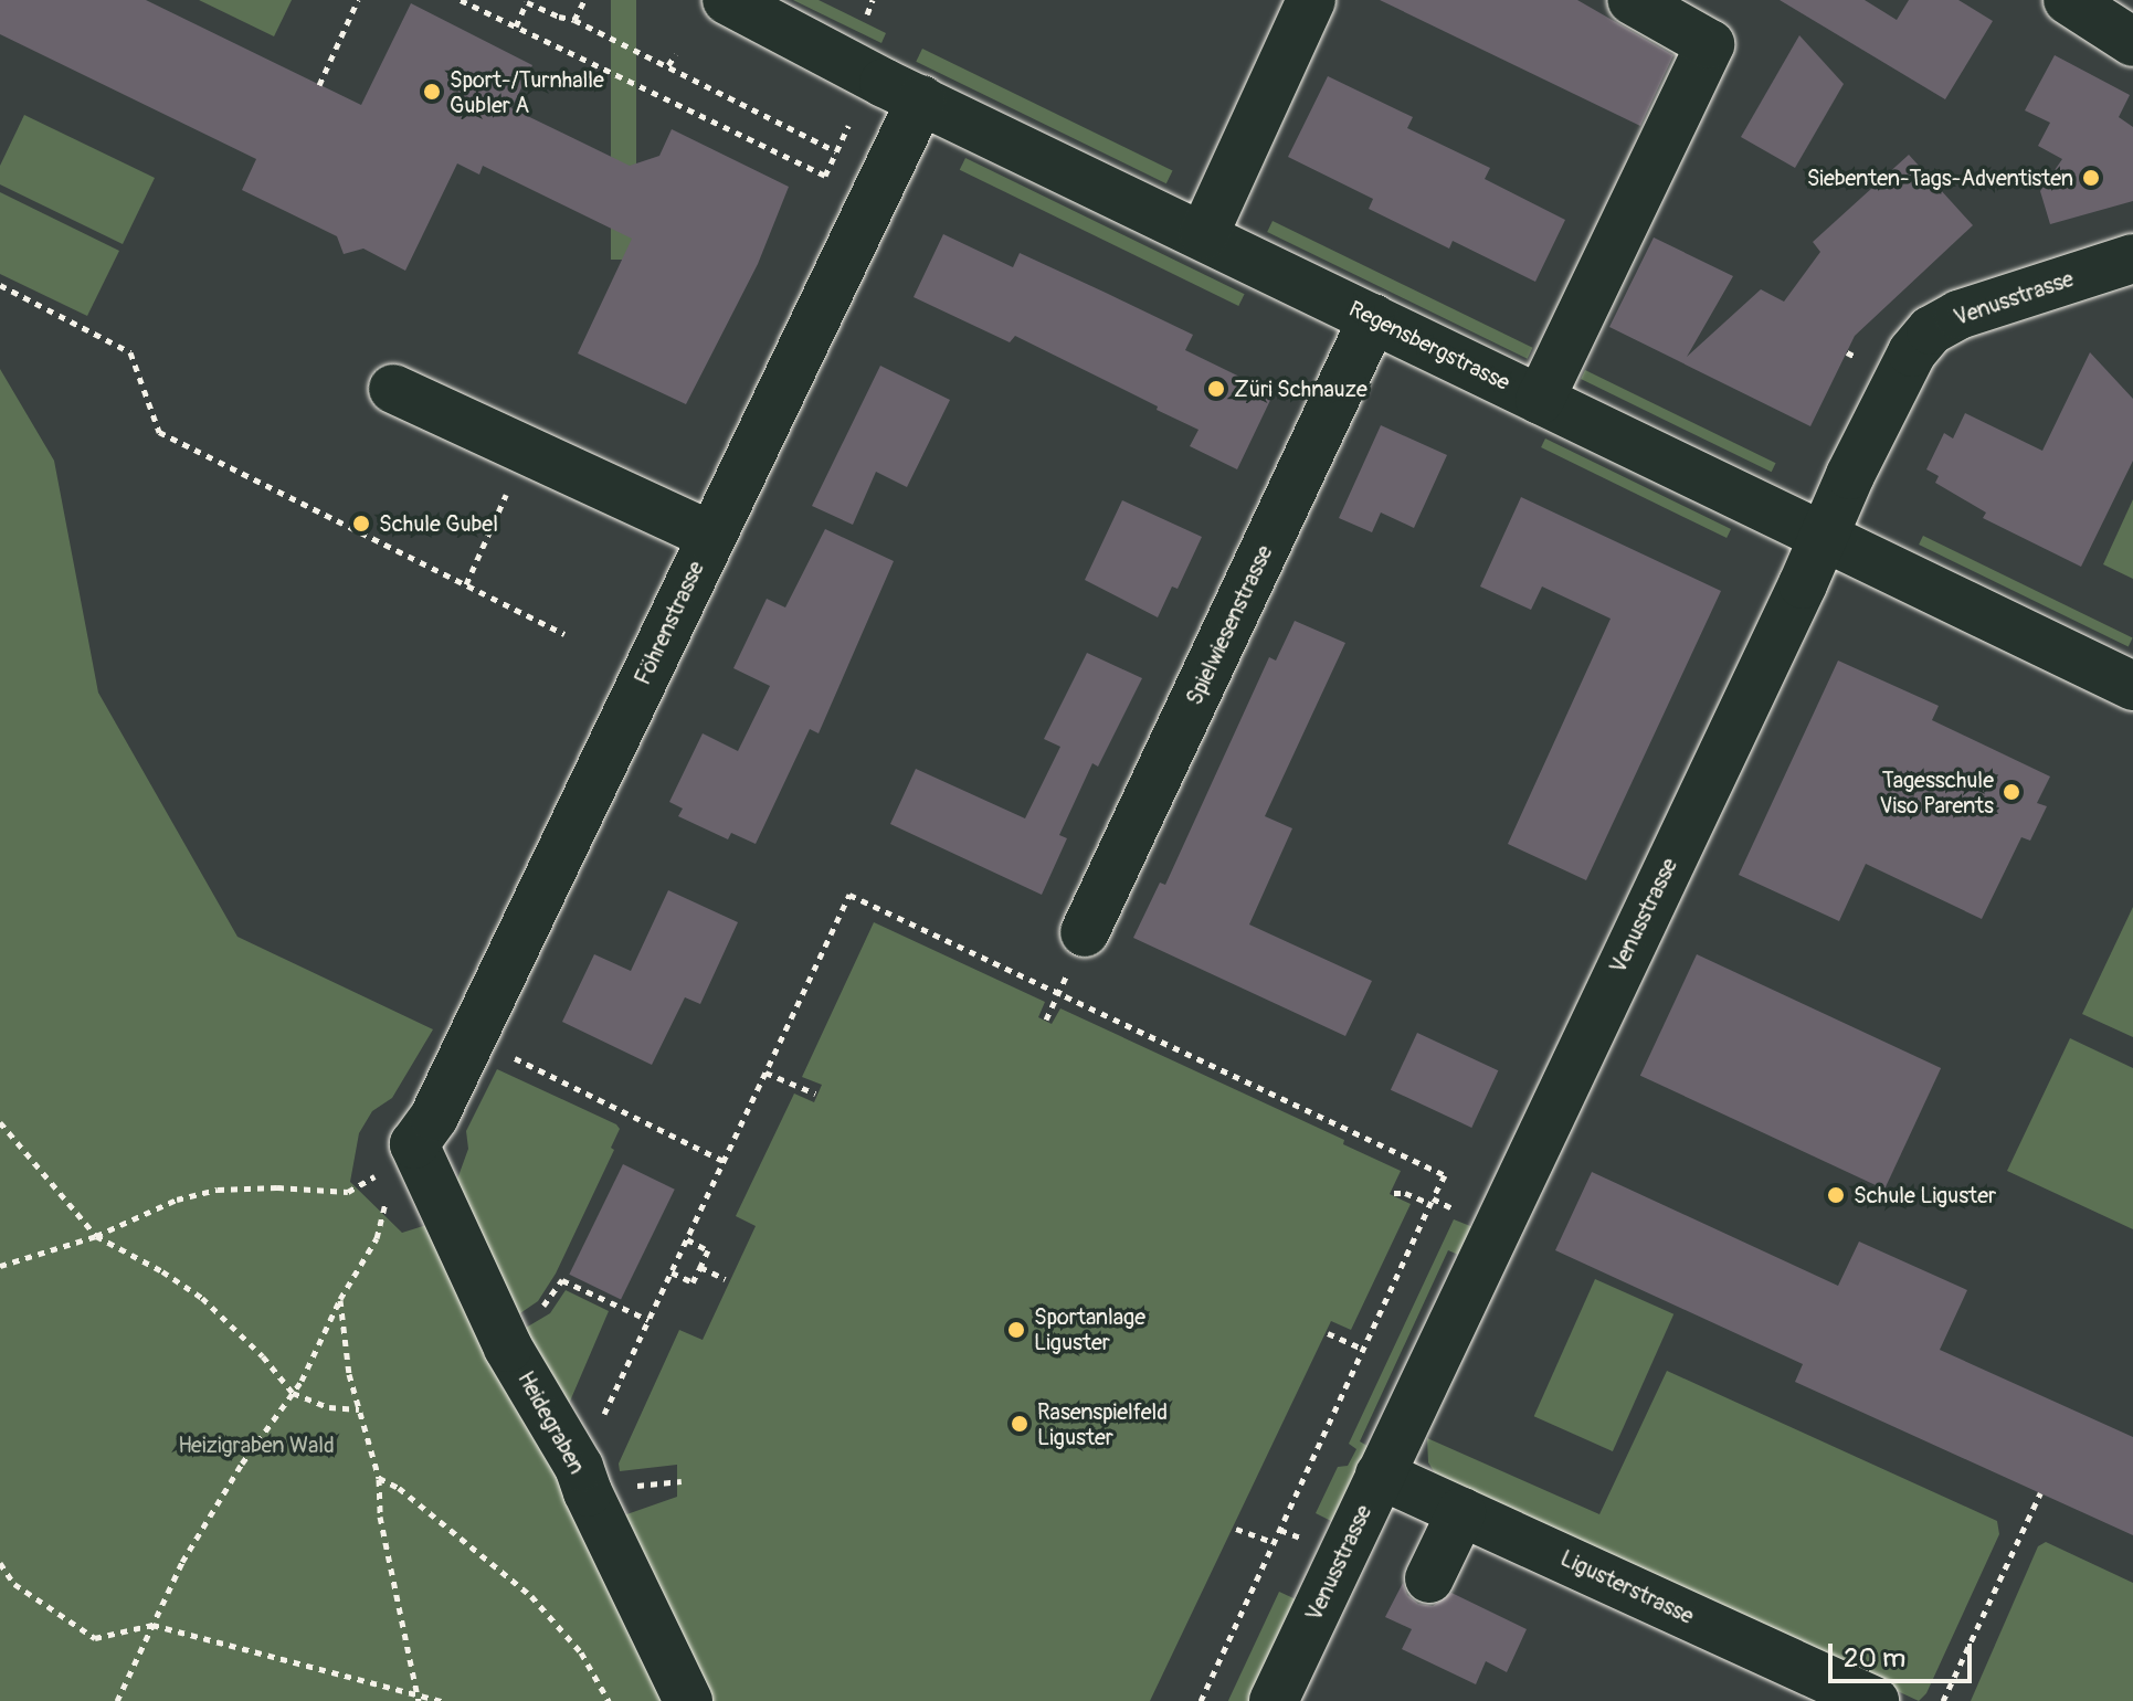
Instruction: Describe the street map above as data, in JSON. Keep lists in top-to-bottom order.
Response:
{
  "streets": {
    "street": [
      "Venusstrasse",
      "Regensbergstrasse",
      "Föhrenstrasse",
      "Spielwiesenstrasse",
      "Heidegraben",
      "Ligusterstrasse"
    ]
  },
  "crossings": [
    ["Venusstrasse", "Regensbergstrasse"],
    ["Venusstrasse", "Ligusterstrasse"],
    ["Regensbergstrasse", "Föhrenstrasse"],
    ["Regensbergstrasse", "Spielwiesenstrasse"],
    ["Föhrenstrasse", "Heidegraben"]
  ],
  "parks": ["Heizigraben Wald"],
  "places": [
    "Sport-/Turnhalle Gubler A",
    "Siebenten-Tags-Adventisten",
    "Züri Schnauze",
    "Schule Gubel",
    "Tagesschule Viso Parents",
    "Schule Liguster",
    "Sportanlage Liguster",
    "Rasenspielfeld Liguster"
  ],
  "scale_bar": "20 m"
}
